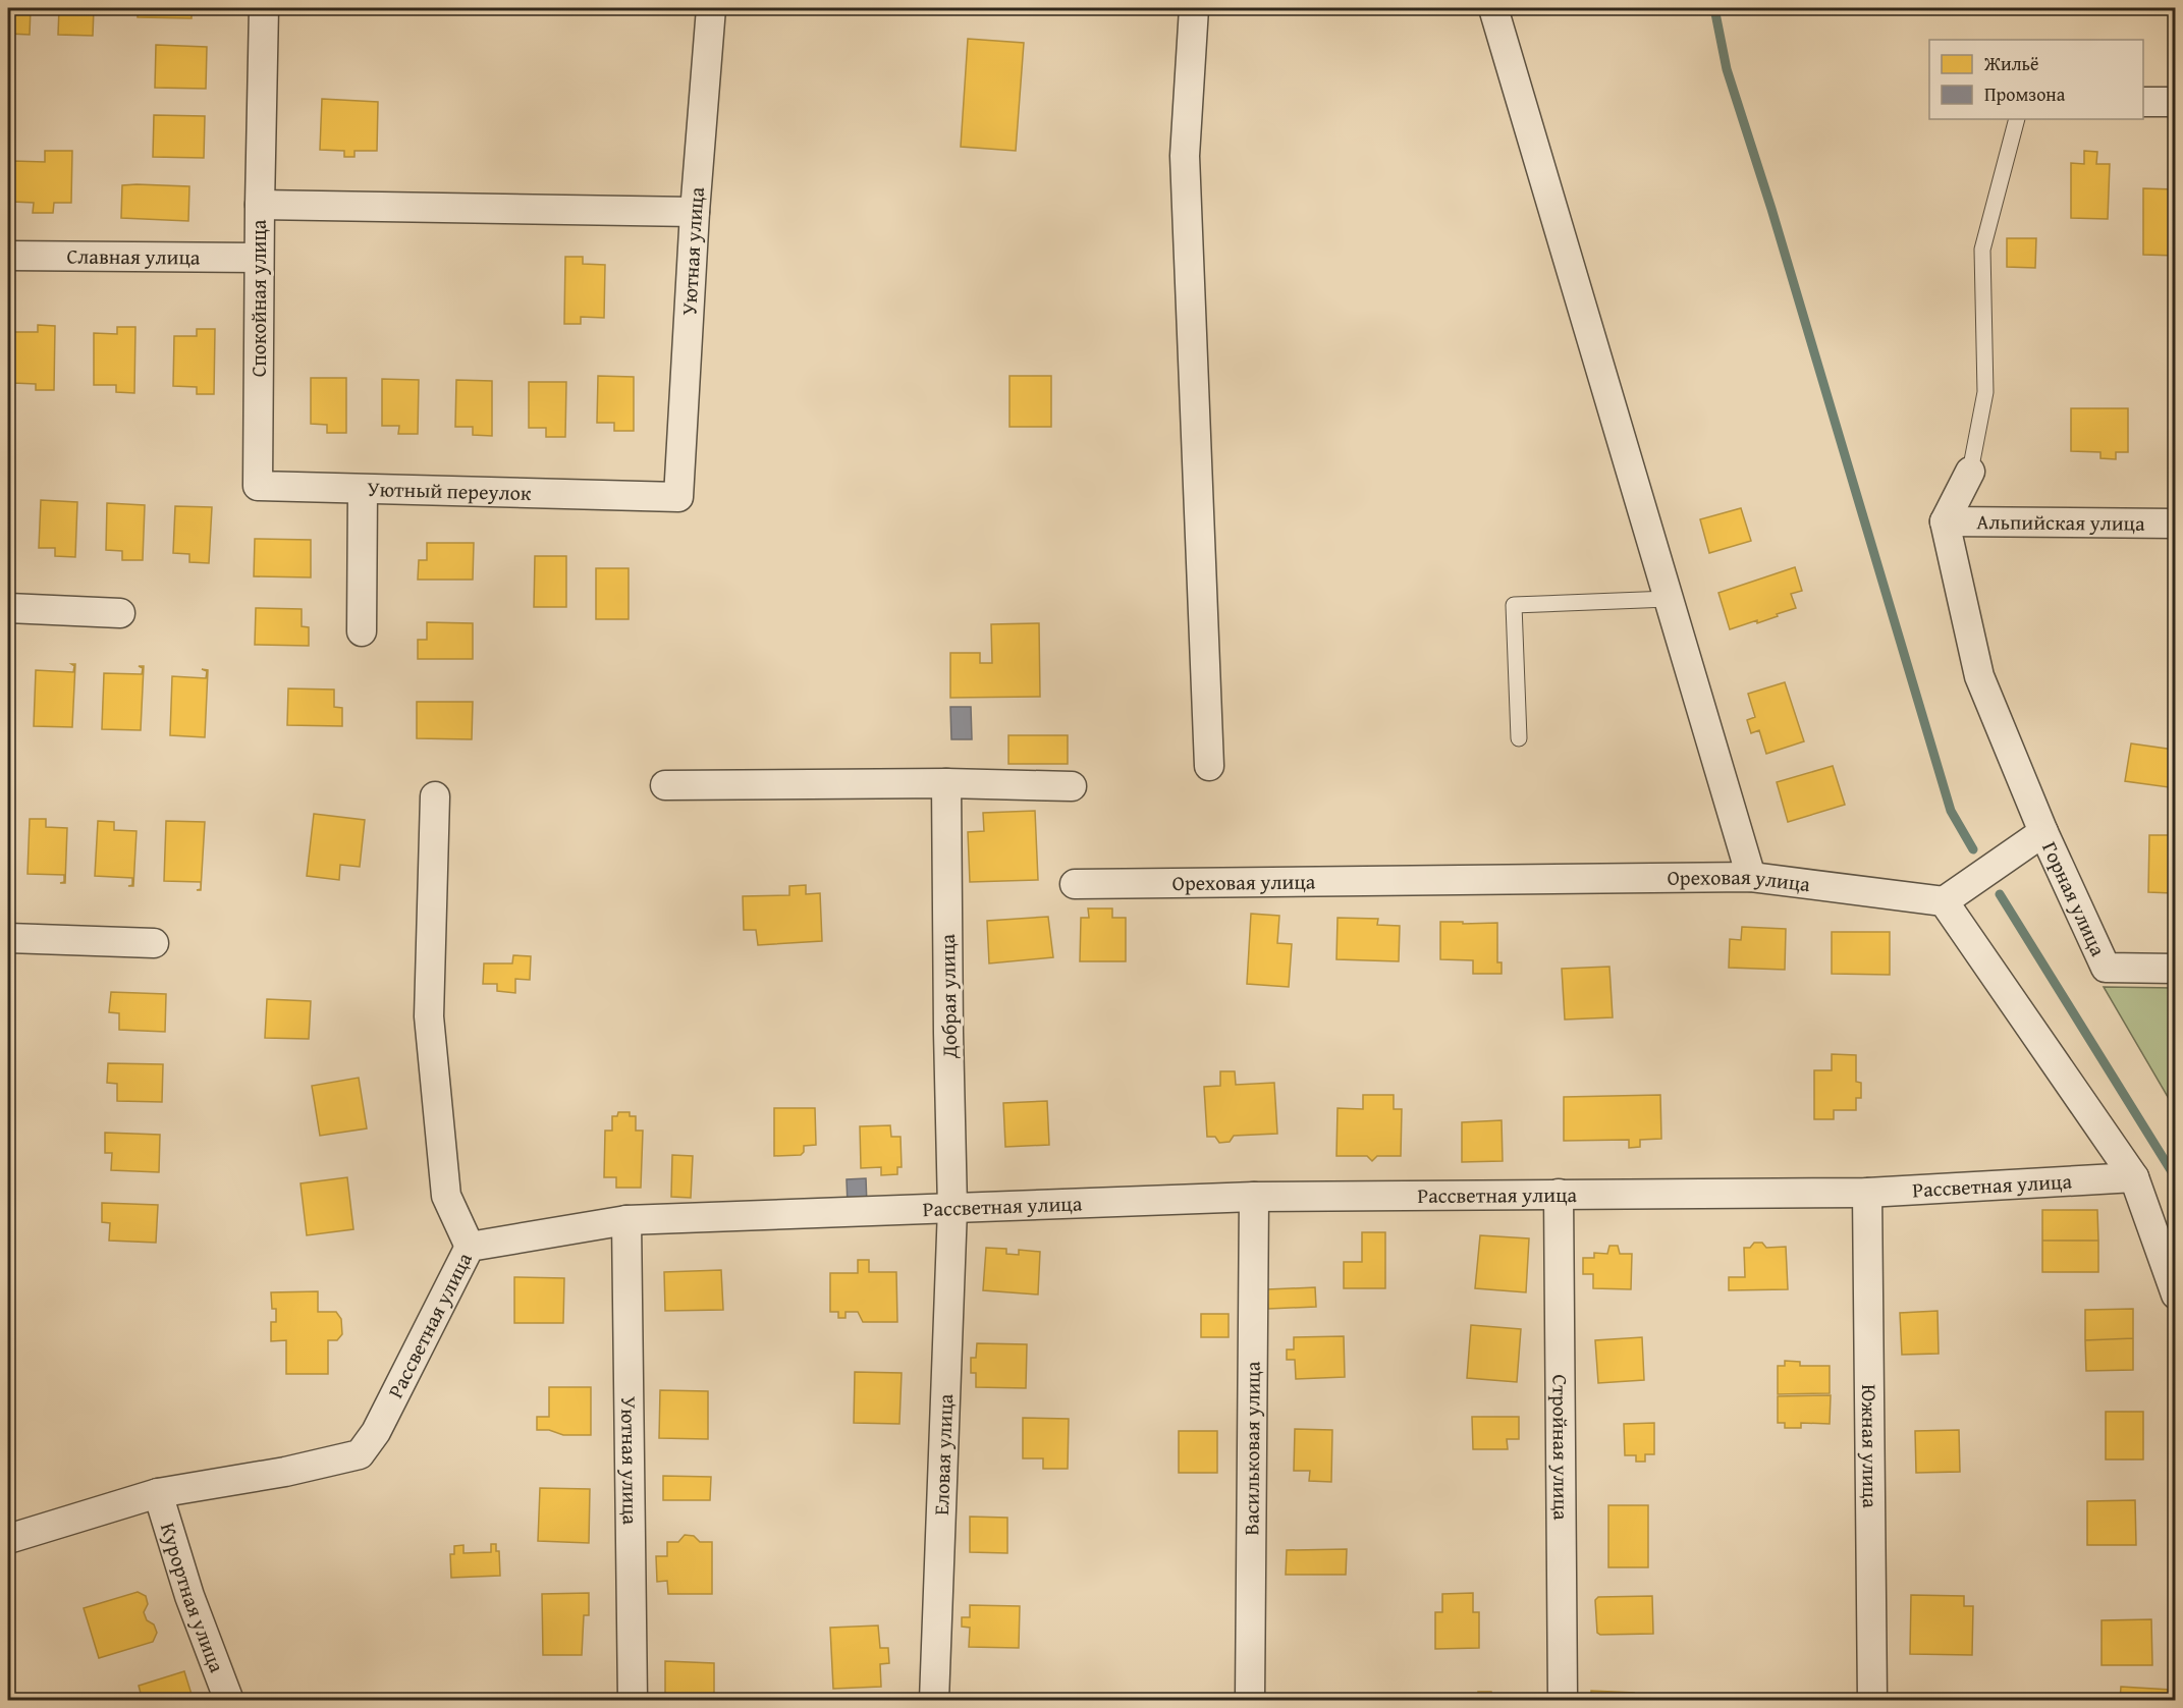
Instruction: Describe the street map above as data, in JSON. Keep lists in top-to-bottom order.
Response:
{
  "streets": {
    "street": [
      "Уютная улица",
      "Славная улица",
      "Спокойная улица",
      "Уютный переулок",
      "Альпийская улица",
      "Ореховая улица",
      "Горная улица",
      "Добрая улица",
      "Рассветная улица",
      "Южная улица",
      "Стройная улица",
      "Васильковая улица",
      "Еловая улица",
      "Курортная улица"
    ]
  },
  "crossings": [
    ["Уютная улица", "Уютный переулок"],
    ["Уютная улица", "Рассветная улица"],
    ["Славная улица", "Спокойная улица"],
    ["Спокойная улица", "Уютный переулок"],
    ["Добрая улица", "Рассветная улица"],
    ["Добрая улица", "Еловая улица"],
    ["Рассветная улица", "Южная улица"],
    ["Рассветная улица", "Стройная улица"],
    ["Рассветная улица", "Васильковая улица"],
    ["Рассветная улица", "Еловая улица"],
    ["Рассветная улица", "Курортная улица"]
  ],
  "legend": ["Жильё", "Промзона"]
}
